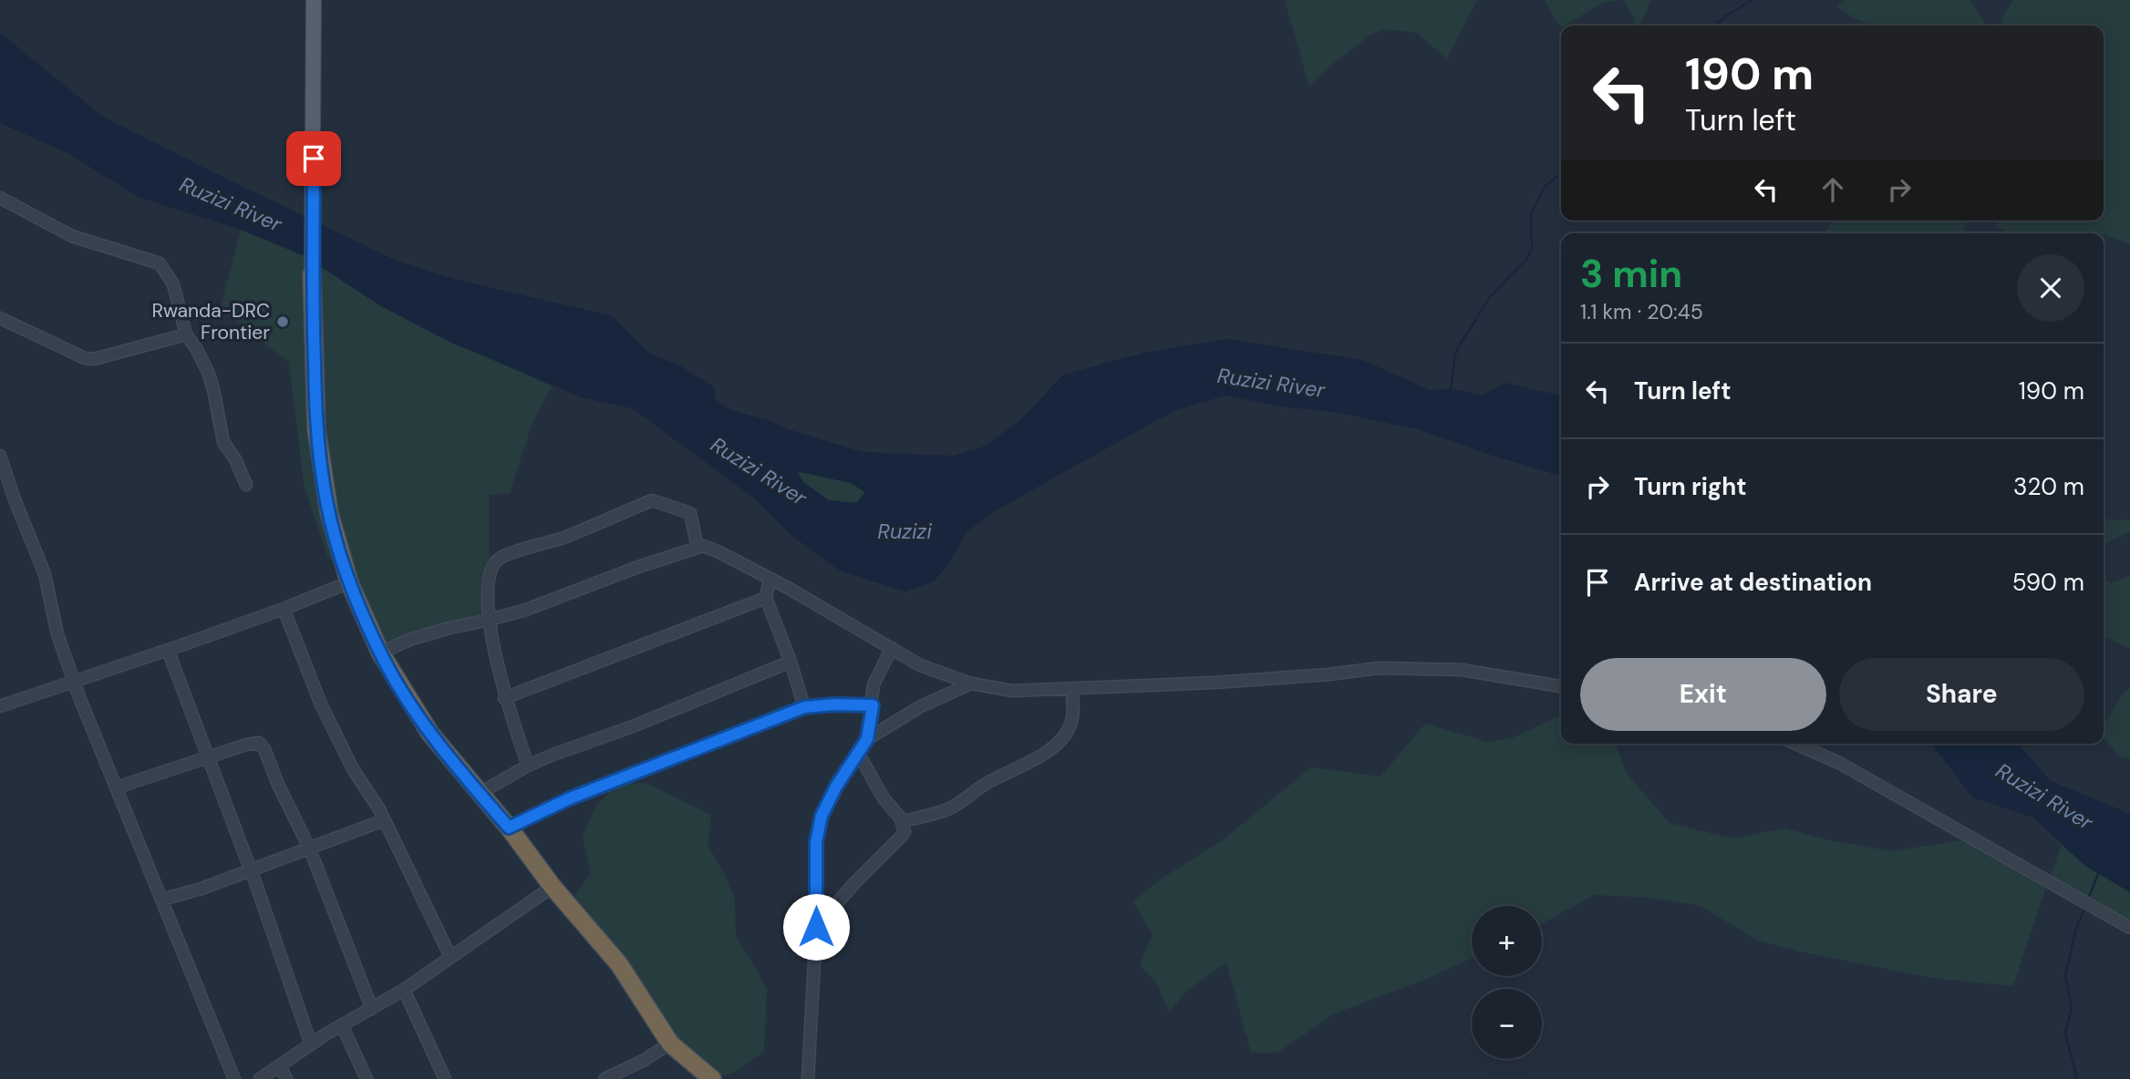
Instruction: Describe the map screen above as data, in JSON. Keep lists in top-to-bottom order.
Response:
{
  "water": ["Ruzizi River", "Ruzizi"],
  "places": ["Rwanda-DRC Frontier"],
  "page": {
    "turn": ["190 m", "Turn left"],
    "heading": ["3 min", "1.1 km · 20:45"],
    "list": [
      {
        "name": "Turn left",
        "value": "190 m"
      },
      {
        "name": "Turn right",
        "value": "320 m"
      },
      {
        "name": "Arrive at destination",
        "value": "590 m"
      }
    ],
    "buttons": ["Exit", "Share"],
    "map_buttons": ["+", "−"]
  }
}
